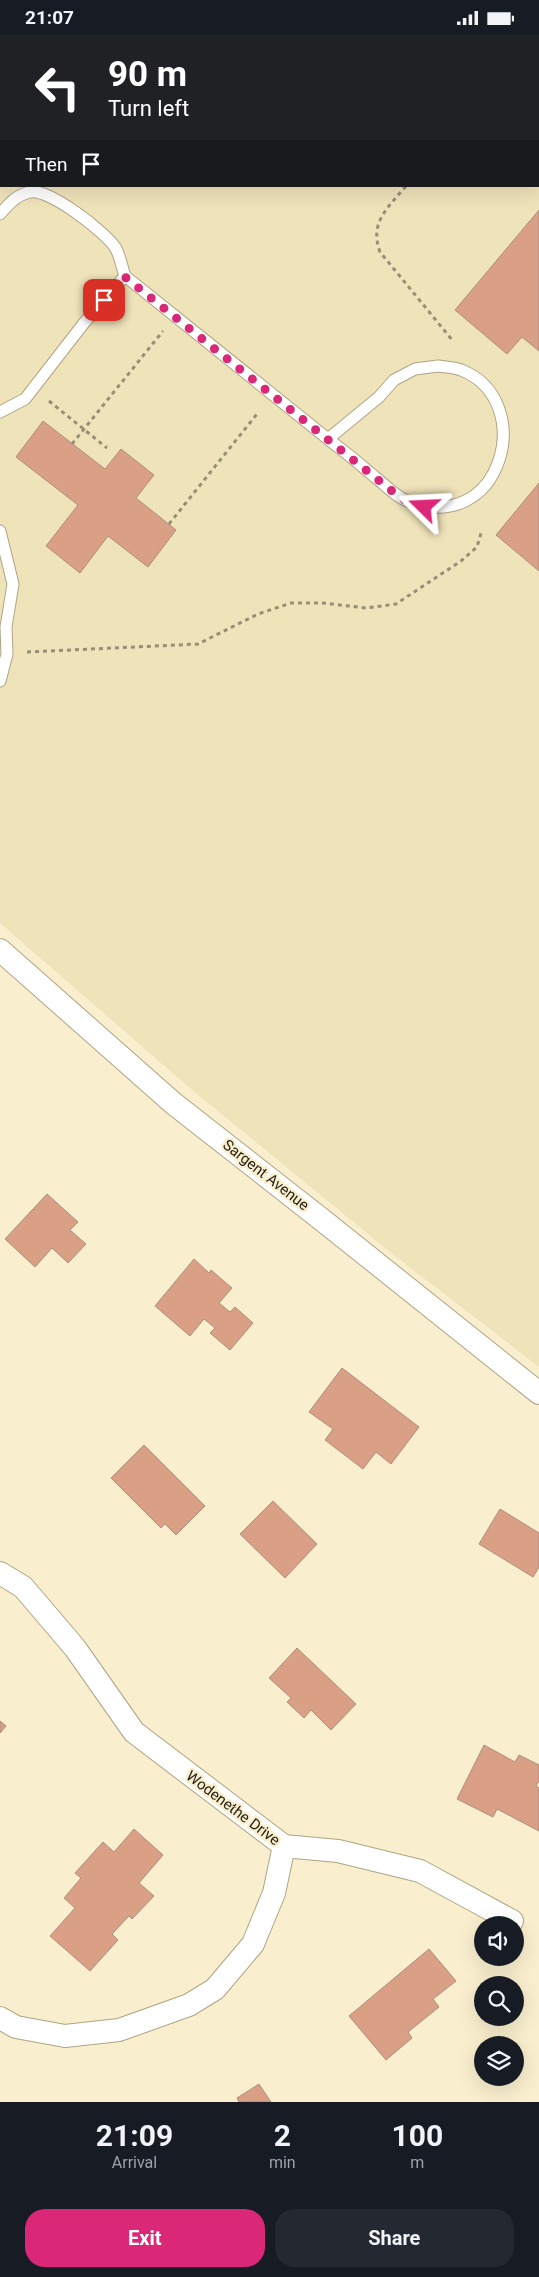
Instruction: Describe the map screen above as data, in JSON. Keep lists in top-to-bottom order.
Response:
{
  "streets": {
    "street": ["Sargent Avenue", "Wodenethe Drive"]
  },
  "page": {
    "status": "21:07",
    "turn": ["90 m", "Turn left"],
    "then": "Then",
    "eta": [
      "21:09",
      "Arrival",
      "2",
      "min",
      "100",
      "m"
    ],
    "buttons": ["Exit", "Share"]
  }
}
